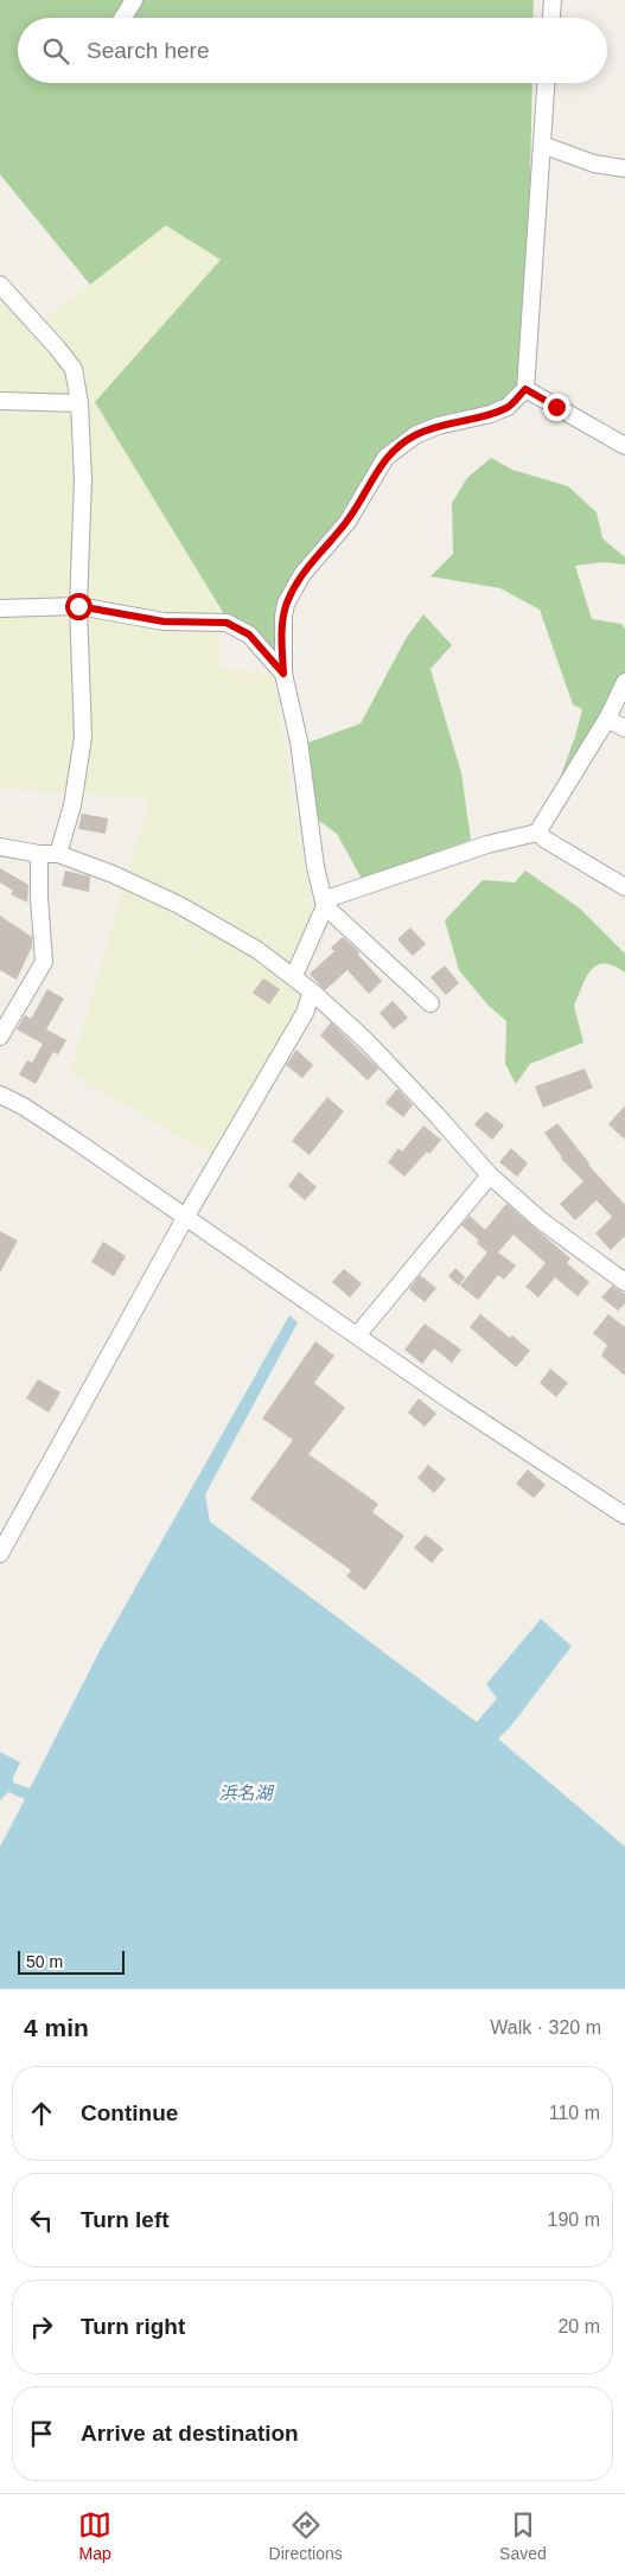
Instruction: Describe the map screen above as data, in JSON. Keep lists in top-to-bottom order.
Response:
{
  "water": ["浜名湖"],
  "scale_bar": "50 m",
  "page": {
    "search": "Search here",
    "scale": "50 m",
    "heading": ["4 min", "Walk · 320 m"],
    "list": [
      ["Continue", "110 m"],
      ["Turn left", "190 m"],
      ["Turn right", "20 m"],
      "Arrive at destination"
    ],
    "nav": ["Map", "Directions", "Saved"]
  }
}
